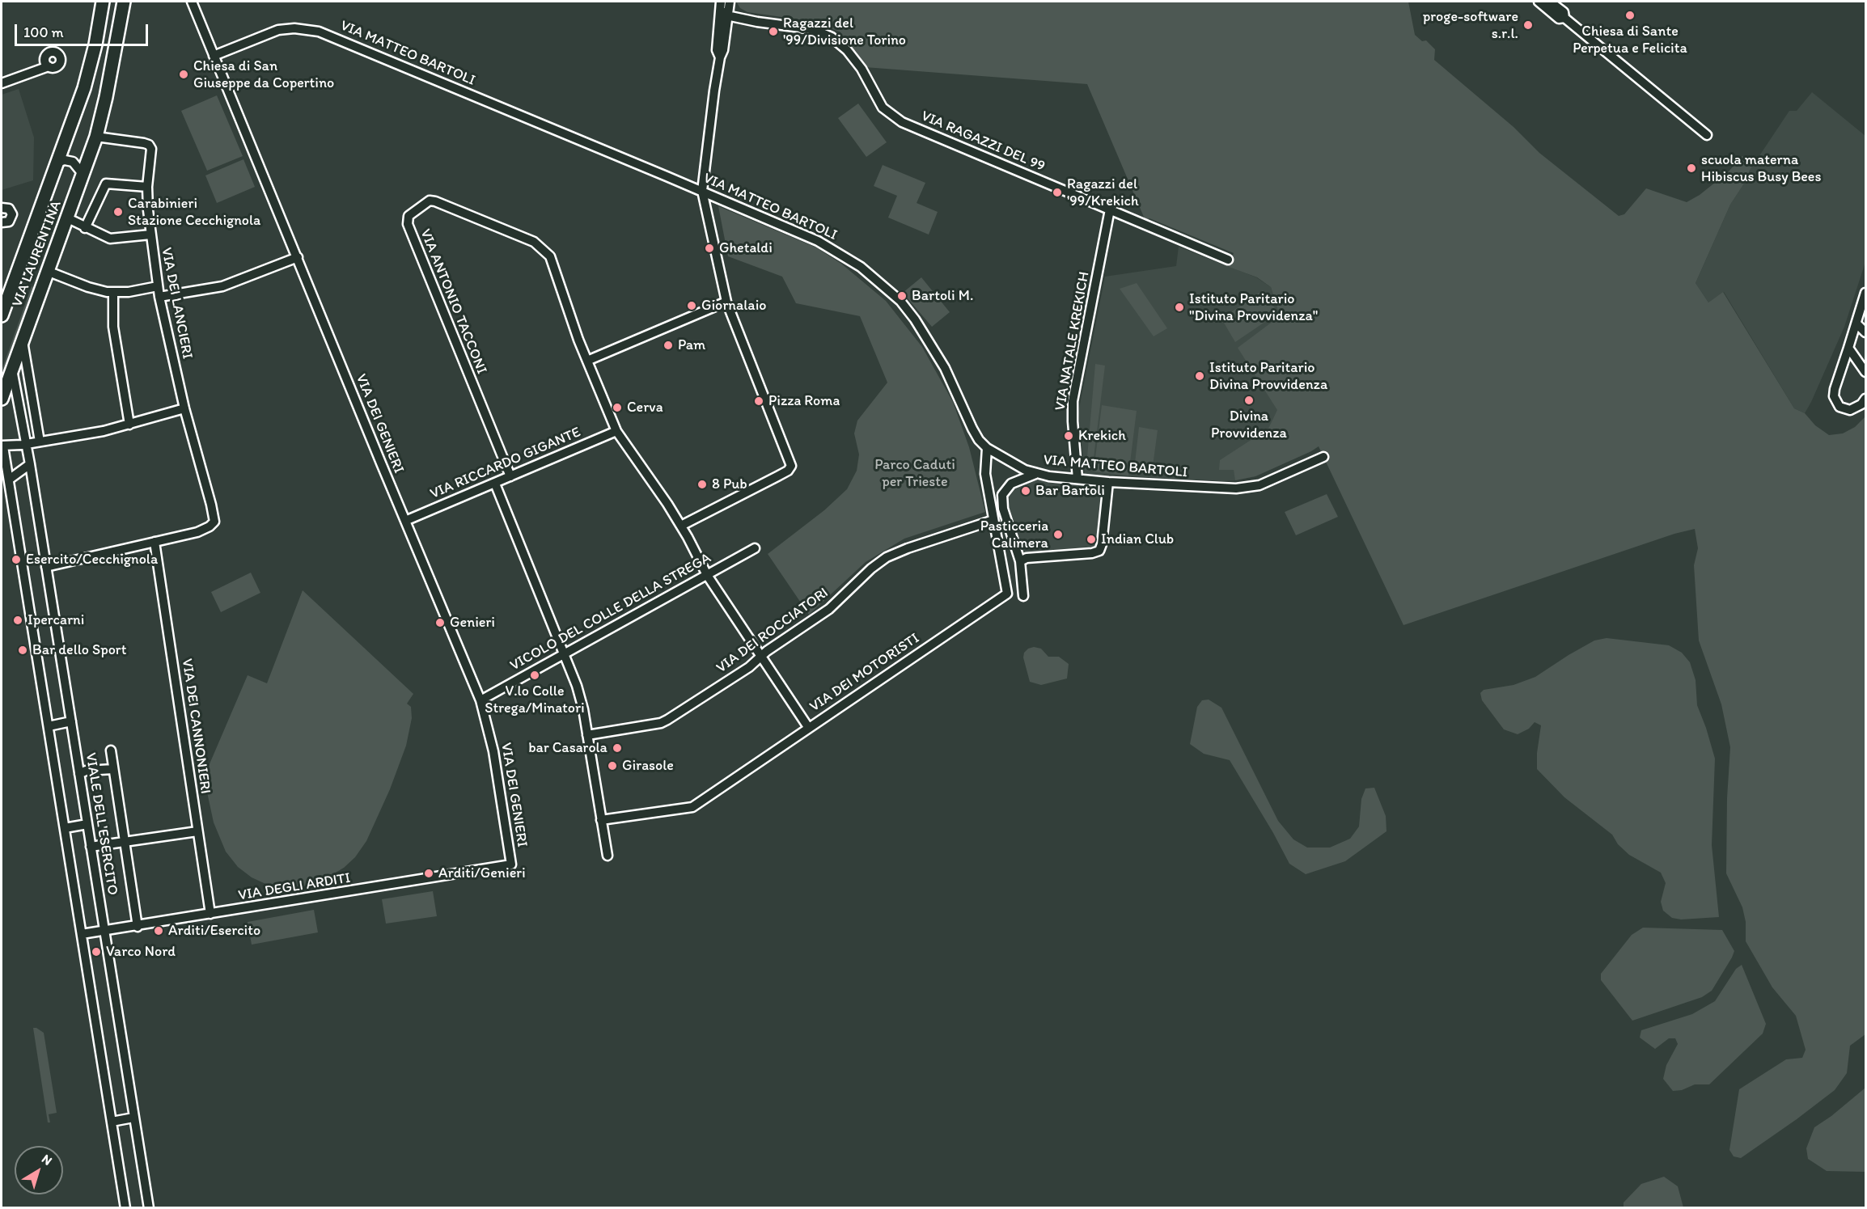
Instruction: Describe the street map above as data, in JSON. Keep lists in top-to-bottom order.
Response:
{
  "streets": {
    "main road": ["VIA LAURENTINA"],
    "street": [
      "VIA MATTEO BARTOLI",
      "VIA RAGAZZI DEL 99",
      "VIA ANTONIO TACCONI",
      "VIA DEI LANCIERI",
      "VIA NATALE KREKICH",
      "VIA DEI GENIERI",
      "VIA RICCARDO GIGANTE",
      "VICOLO DEL COLLE DELLA STREGA",
      "VIA DEI ROCCIATORI",
      "VIA DEI MOTORISTI",
      "VIA DEI CANNONIERI",
      "VIALE DELL'ESERCITO",
      "VIA DEGLI ARDITI"
    ]
  },
  "crossings": [
    ["VIA MATTEO BARTOLI", "VIA NATALE KREKICH"],
    ["VIA MATTEO BARTOLI", "VIA DEI GENIERI"],
    ["VIA MATTEO BARTOLI", "VIA DEI MOTORISTI"],
    ["VIA RAGAZZI DEL 99", "VIA NATALE KREKICH"],
    ["VIA LAURENTINA", "VIA DEI LANCIERI"],
    ["VIA LAURENTINA", "VIALE DELL'ESERCITO"],
    ["VIA ANTONIO TACCONI", "VIA RICCARDO GIGANTE"],
    ["VIA DEI LANCIERI", "VIA DEI CANNONIERI"],
    ["VIA DEI GENIERI", "VIA RICCARDO GIGANTE"],
    ["VIA DEI GENIERI", "VICOLO DEL COLLE DELLA STREGA"],
    ["VIA DEI GENIERI", "VIA DEGLI ARDITI"],
    ["VIA DEI ROCCIATORI", "VIA DEI MOTORISTI"],
    ["VIA DEI CANNONIERI", "VIA DEGLI ARDITI"],
    ["VIALE DELL'ESERCITO", "VIA DEGLI ARDITI"]
  ],
  "parks": ["Parco Caduti per Trieste"],
  "places": [
    "Chiesa di Sante Perpetua e Felicita",
    "proge-software s.r.l.",
    "Ragazzi del '99/Divisione Torino",
    "Chiesa di San Giuseppe da Copertino",
    "scuola materna Hibiscus Busy Bees",
    "Ragazzi del '99/Krekich",
    "Carabinieri Stazione Cecchignola",
    "Ghetaldi",
    "Bartoli M.",
    "Giornalaio",
    "Istituto Paritario \"Divina Provvidenza\"",
    "Pam",
    "Istituto Paritario Divina Provvidenza",
    "Divina Provvidenza",
    "Pizza Roma",
    "Cerva",
    "Krekich",
    "8 Pub",
    "Bar Bartoli",
    "Pasticceria Calimera",
    "Indian Club",
    "Esercito/Cecchignola",
    "Ipercarni",
    "Genieri",
    "Bar dello Sport",
    "V.lo Colle Strega/Minatori",
    "bar Casarola",
    "Girasole",
    "Arditi/Genieri",
    "Arditi/Esercito",
    "Varco Nord"
  ],
  "scale_bar": "100 m",
  "north": "top right"
}
